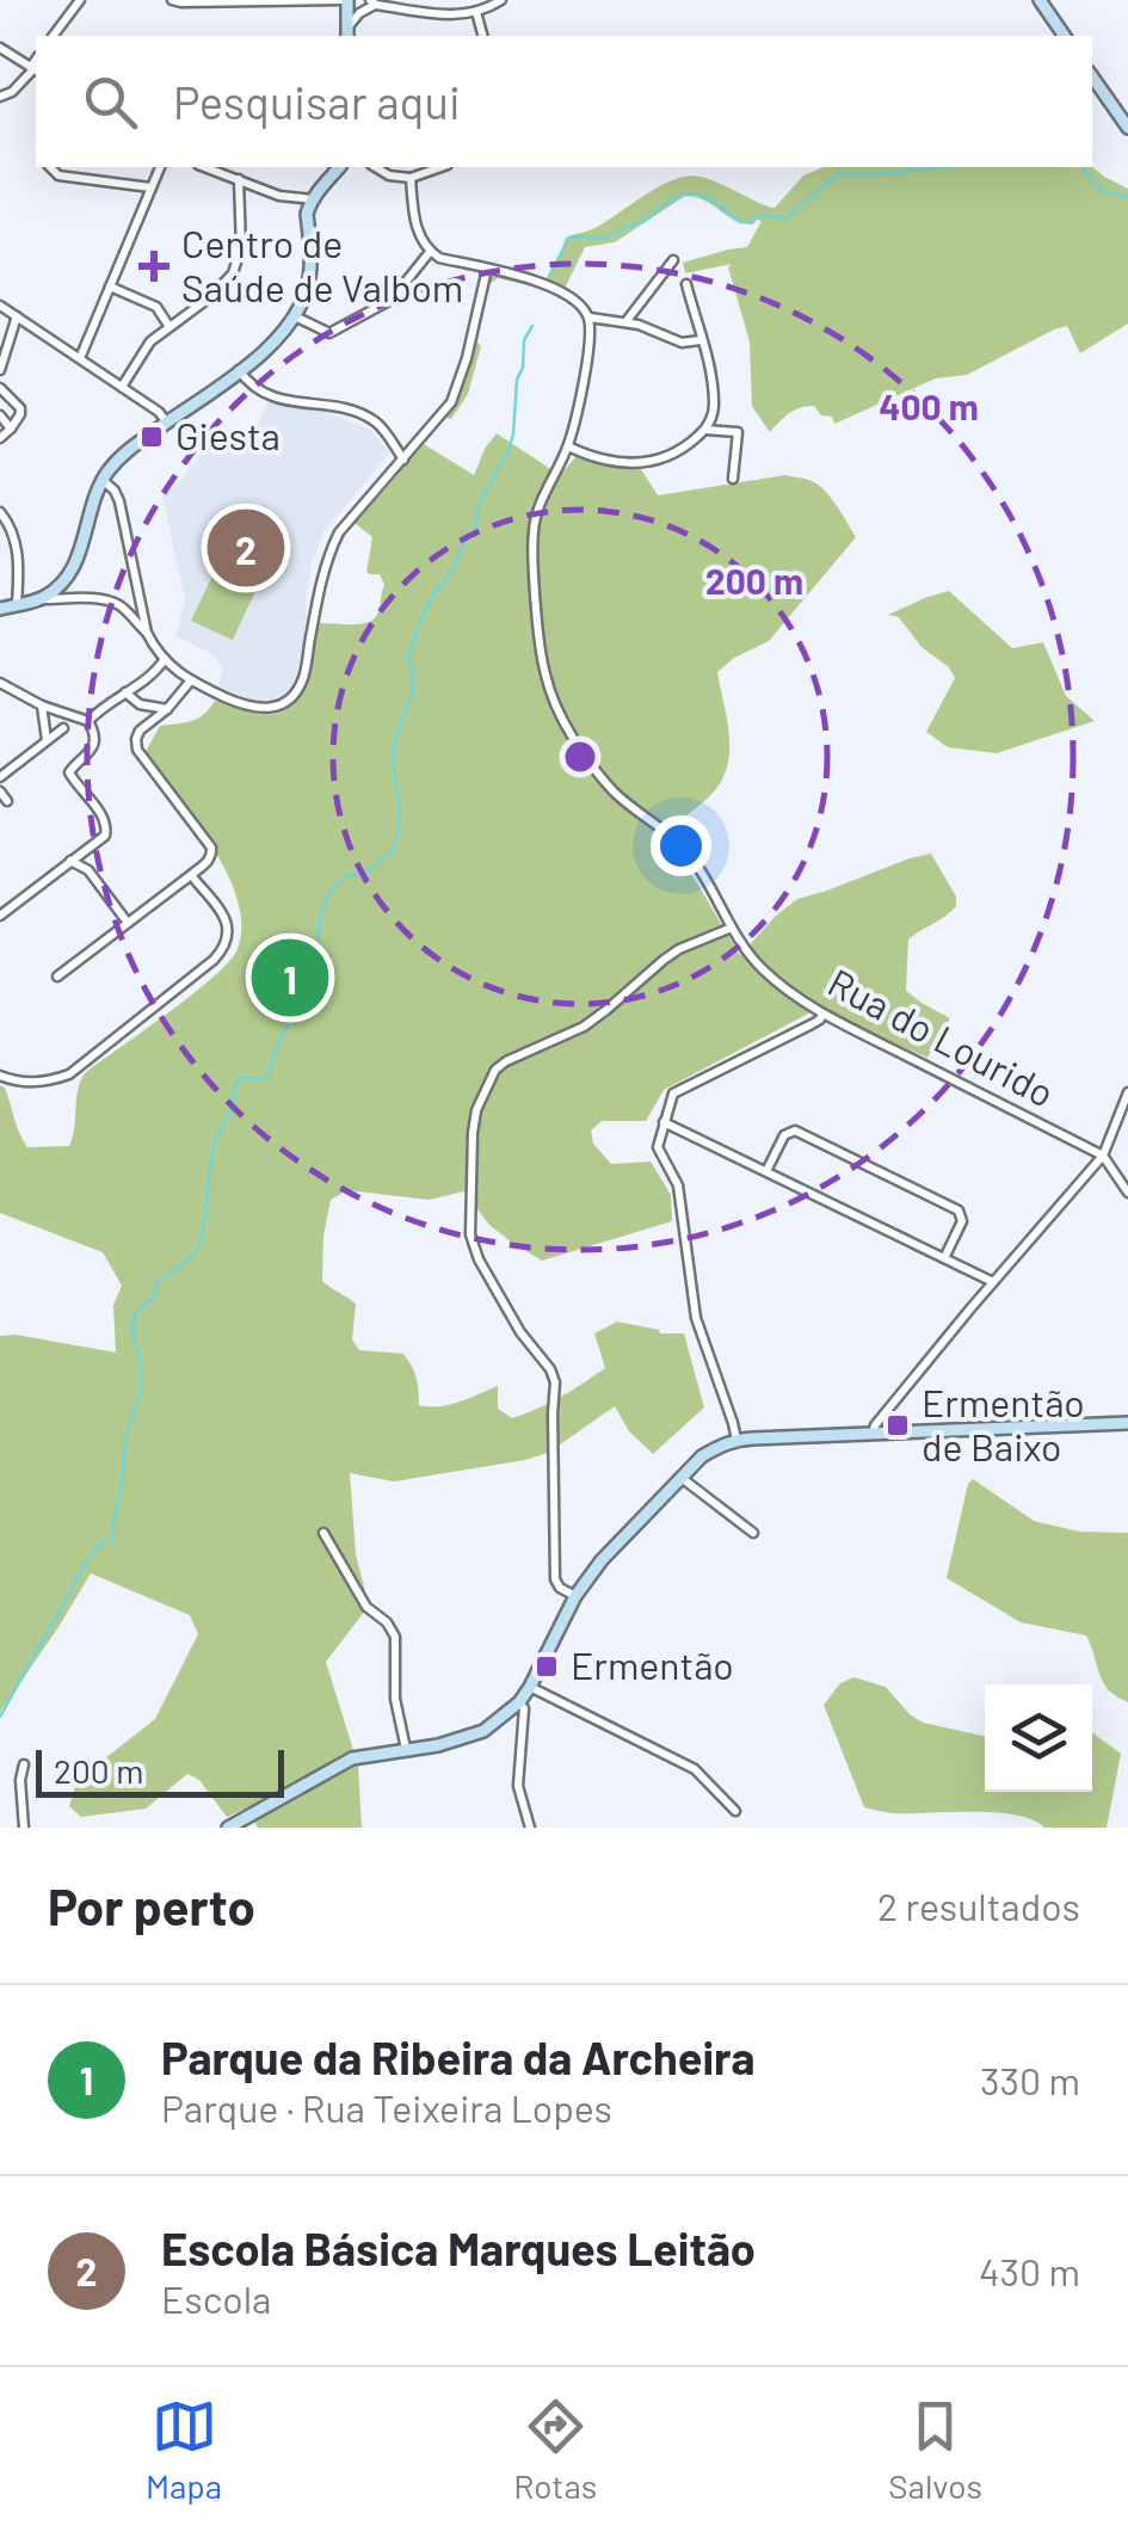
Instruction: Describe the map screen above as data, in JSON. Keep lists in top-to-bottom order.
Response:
{
  "streets": {
    "street": ["Rua do Lourido"]
  },
  "places": {
    "health": ["Centro de Saúde de Valbom"],
    "transit": ["Giesta", "Ermentão de Baixo", "Ermentão"]
  },
  "scale_bar": "200 m",
  "page": {
    "search": "Pesquisar aqui",
    "pins": ["2", "1"],
    "scale": "200 m",
    "heading": ["Por perto", "2 resultados"],
    "list": [
      {
        "mark": "1",
        "name": "Parque da Ribeira da Archeira",
        "note": "Parque · Rua Teixeira Lopes",
        "value": "330 m"
      },
      {
        "mark": "2",
        "name": "Escola Básica Marques Leitão",
        "note": "Escola",
        "value": "430 m"
      }
    ],
    "nav": ["Mapa", "Rotas", "Salvos"]
  },
  "rings": ["400 m", "200 m"]
}
